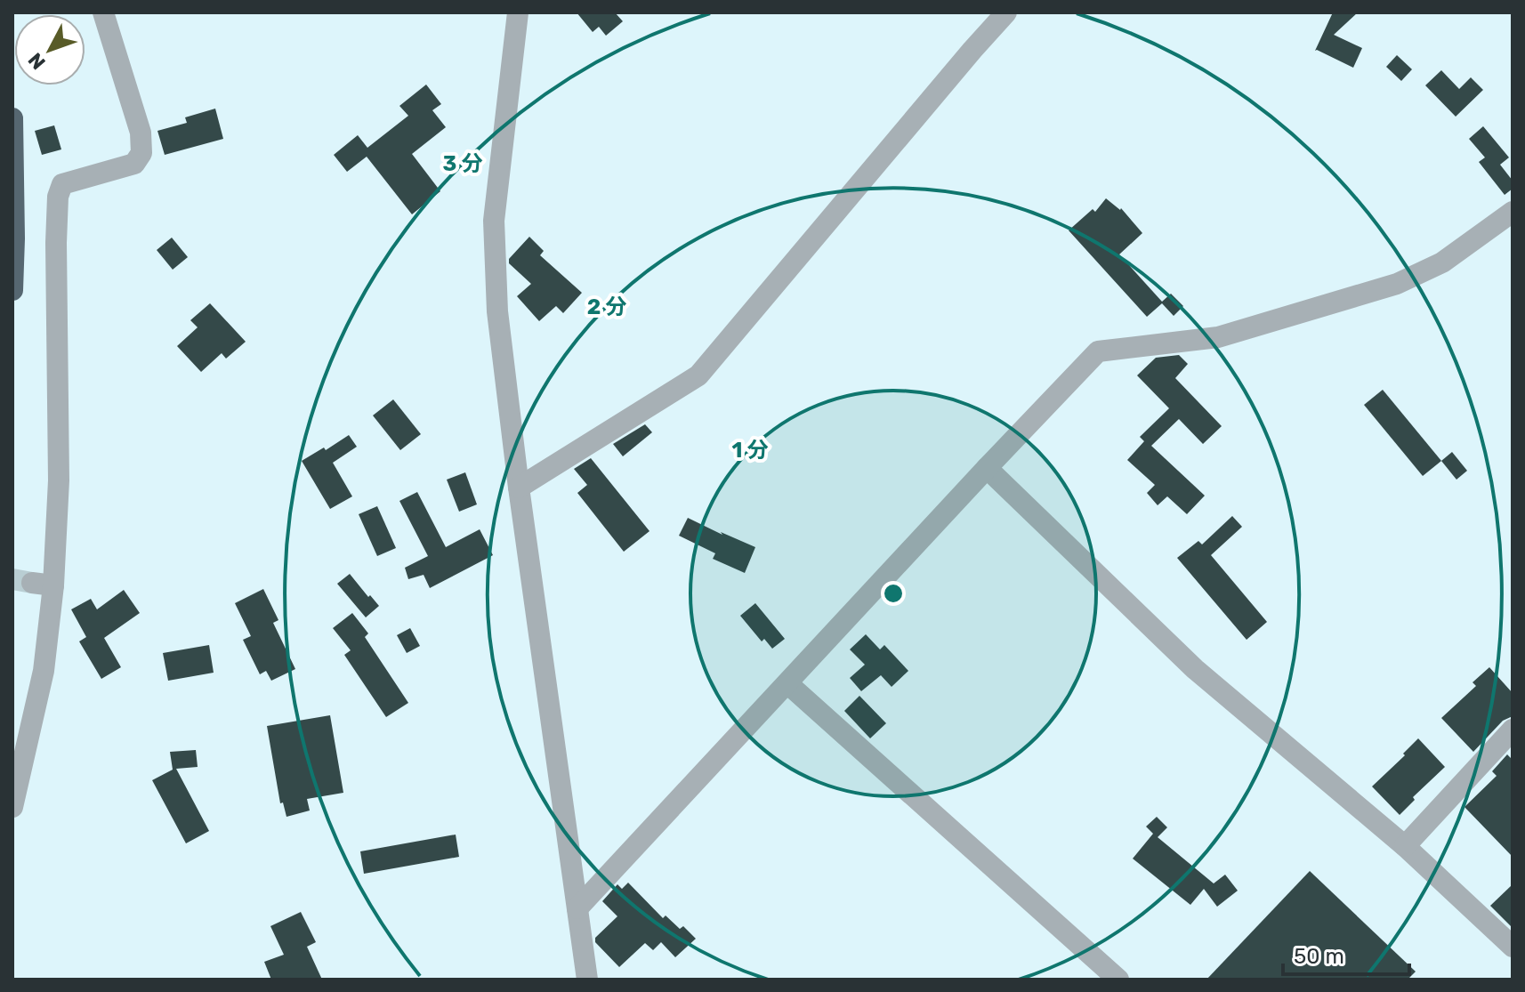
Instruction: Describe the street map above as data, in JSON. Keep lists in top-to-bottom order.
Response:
{
  "scale_bar": "50 m",
  "north": "bottom left",
  "rings": ["3 分", "2 分", "1 分"]
}
